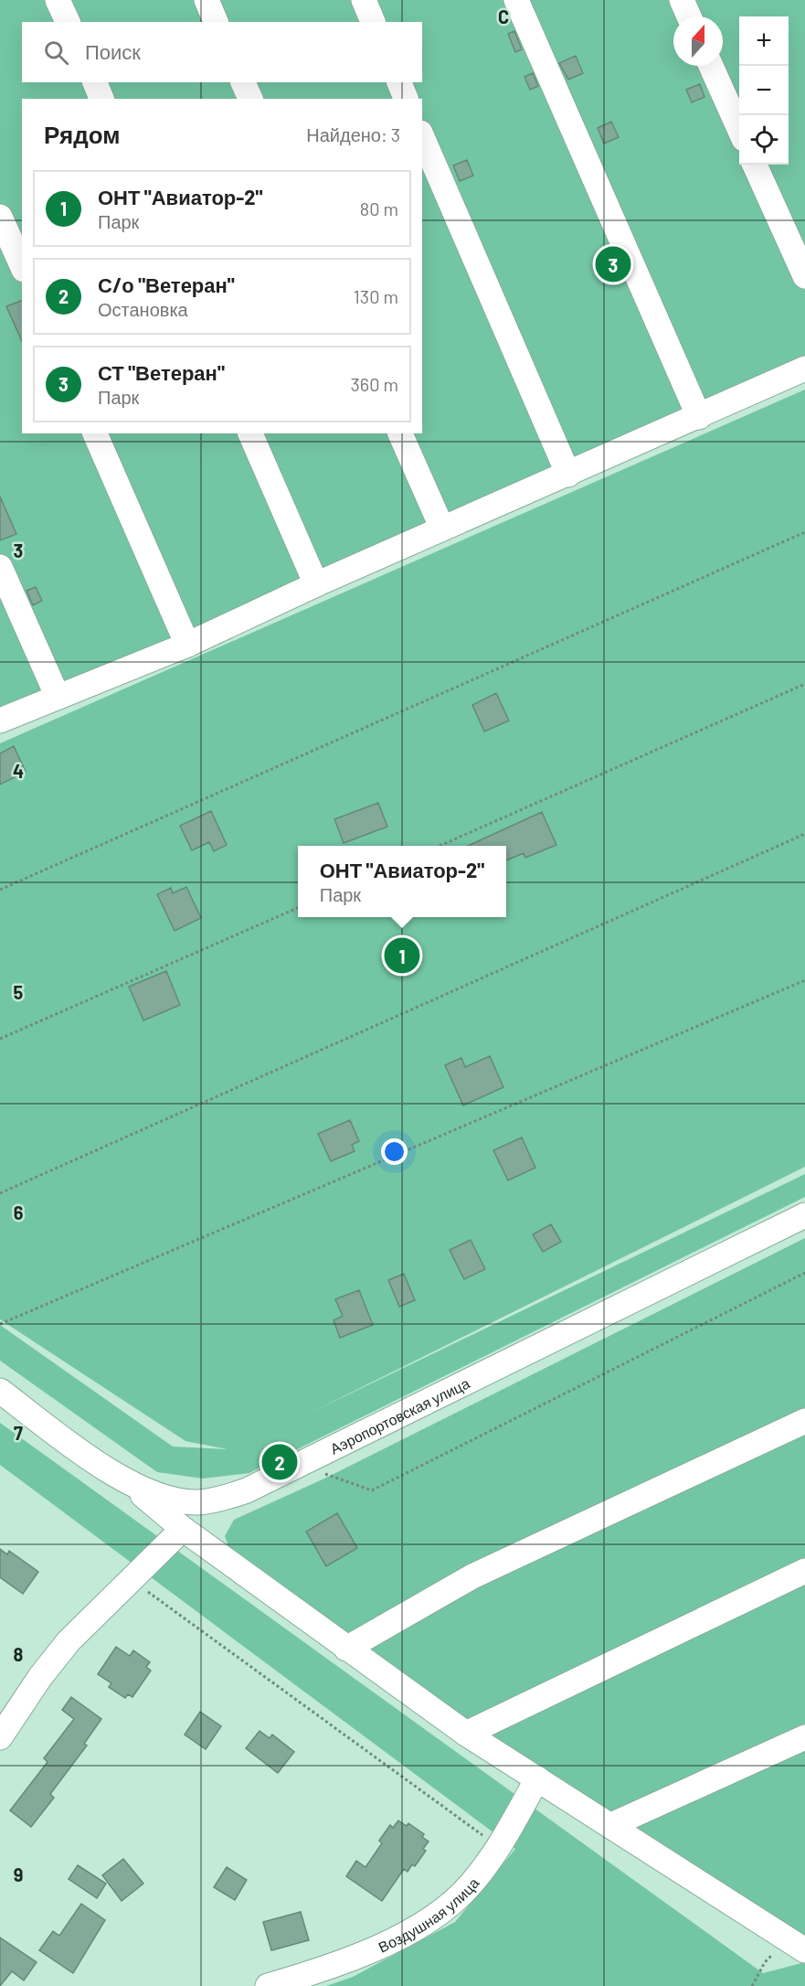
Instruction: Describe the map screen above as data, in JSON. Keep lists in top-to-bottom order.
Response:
{
  "streets": {
    "street": ["Аэропортовская улица", "Воздушная улица"]
  },
  "north": "top",
  "page": {
    "map_buttons": ["+", "−"],
    "search": "Поиск",
    "heading": ["Рядом", "Найдено: 3"],
    "list": [
      {
        "mark": "1",
        "name": "ОНТ \"Авиатор-2\"",
        "note": "Парк",
        "value": "80 m"
      },
      {
        "mark": "2",
        "name": "С/о \"Ветеран\"",
        "note": "Остановка",
        "value": "130 m"
      },
      {
        "mark": "3",
        "name": "СТ \"Ветеран\"",
        "note": "Парк",
        "value": "360 m"
      }
    ],
    "pins": ["3", "1", "2"],
    "popup": ["ОНТ \"Авиатор-2\"", "Парк"]
  },
  "grid": {
    "columns": ["C"],
    "rows": [
      "3",
      "4",
      "5",
      "6",
      "7",
      "8",
      "9"
    ]
  }
}
